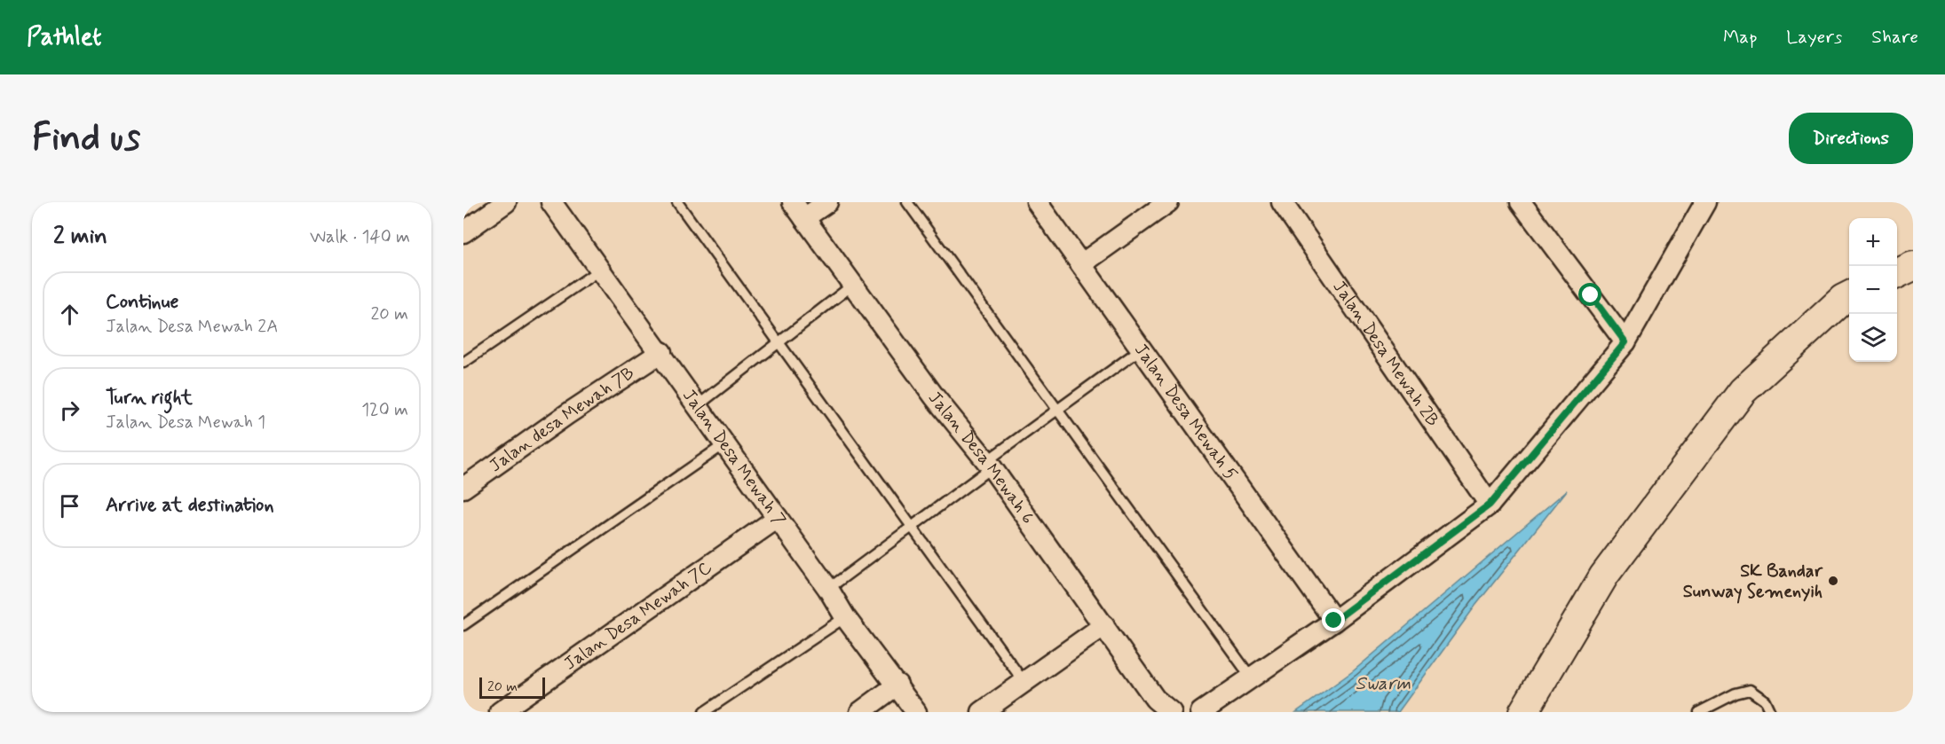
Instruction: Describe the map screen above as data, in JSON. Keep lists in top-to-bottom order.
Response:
{
  "streets": {
    "street": [
      "Jalan Desa Mewah 2B",
      "Jalan Desa Mewah 5",
      "Jalan desa Mewah 7B",
      "Jalan Desa Mewah 7",
      "Jalan Desa Mewah 6",
      "Jalan Desa Mewah 7C"
    ]
  },
  "crossings": [
    ["Jalan desa Mewah 7B", "Jalan Desa Mewah 7"],
    ["Jalan Desa Mewah 7", "Jalan Desa Mewah 7C"]
  ],
  "water": ["Swarm"],
  "places": ["SK Bandar Sunway Semenyih"],
  "scale_bar": "20 m",
  "page": {
    "header": "Pathlet",
    "nav": ["Map", "Layers", "Share"],
    "buttons": "Directions",
    "title": "Find us",
    "heading": ["2 min", "Walk · 140 m"],
    "map_buttons": ["+", "−"],
    "list": [
      ["Continue", "Jalan Desa Mewah 2A", "20 m"],
      ["Turn right", "Jalan Desa Mewah 1", "120 m"],
      "Arrive at destination"
    ],
    "scale": "20 m"
  }
}
